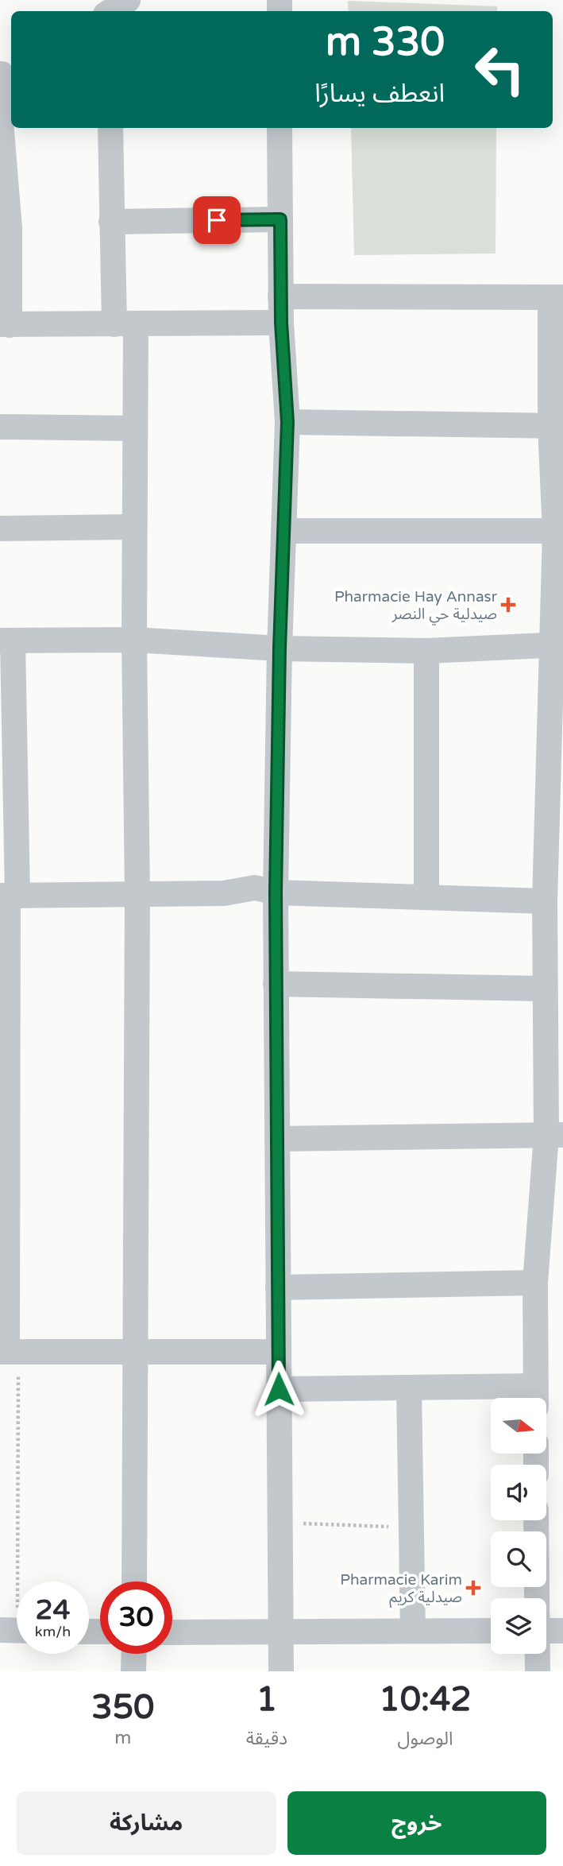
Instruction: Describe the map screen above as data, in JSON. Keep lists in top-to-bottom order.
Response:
{
  "places": {
    "health": ["Pharmacie Hay Annasr صيدلية حي النصر", "Pharmacie Karim صيدلية كريم"]
  },
  "north": "right",
  "page": {
    "turn": ["330 m", "انعطف يسارًا"],
    "speed": "24 km/h",
    "limit": "30",
    "eta": [
      "10:42",
      "الوصول",
      "1",
      "دقيقة",
      "350",
      "m"
    ],
    "buttons": ["خروج", "مشاركة"]
  }
}
